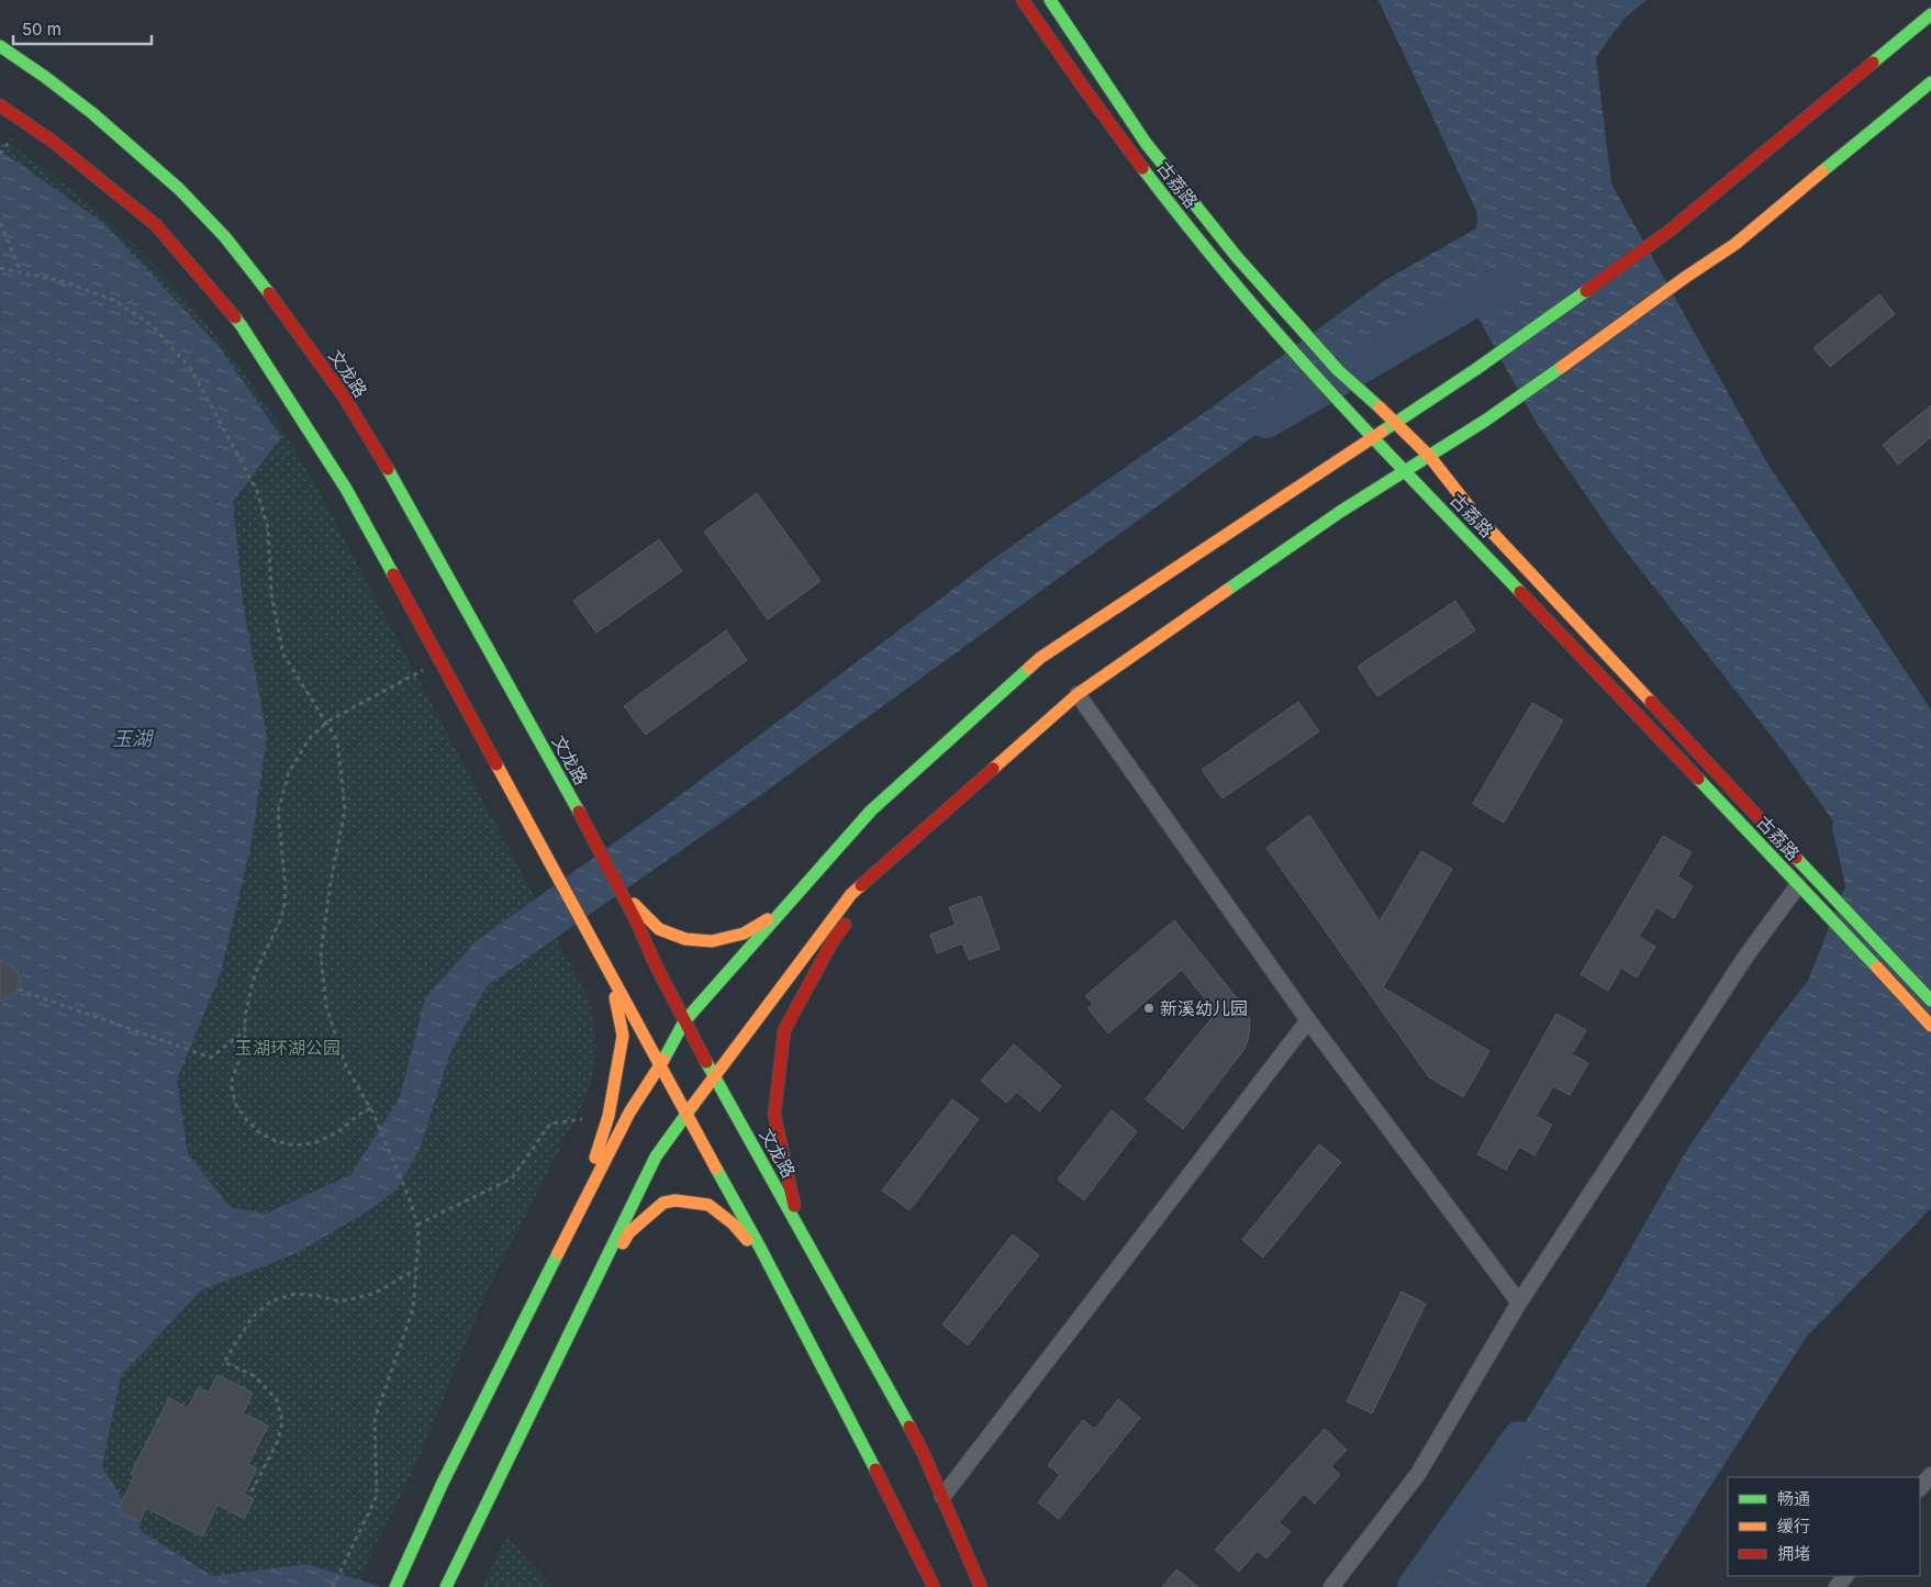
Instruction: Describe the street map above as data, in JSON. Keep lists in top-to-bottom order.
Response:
{
  "streets": {
    "main road": ["古荔路", "文龙路"]
  },
  "water": ["玉湖"],
  "parks": ["玉湖环湖公园"],
  "places": ["新溪幼儿园"],
  "legend": ["畅通", "缓行", "拥堵"],
  "scale_bar": "50 m"
}
